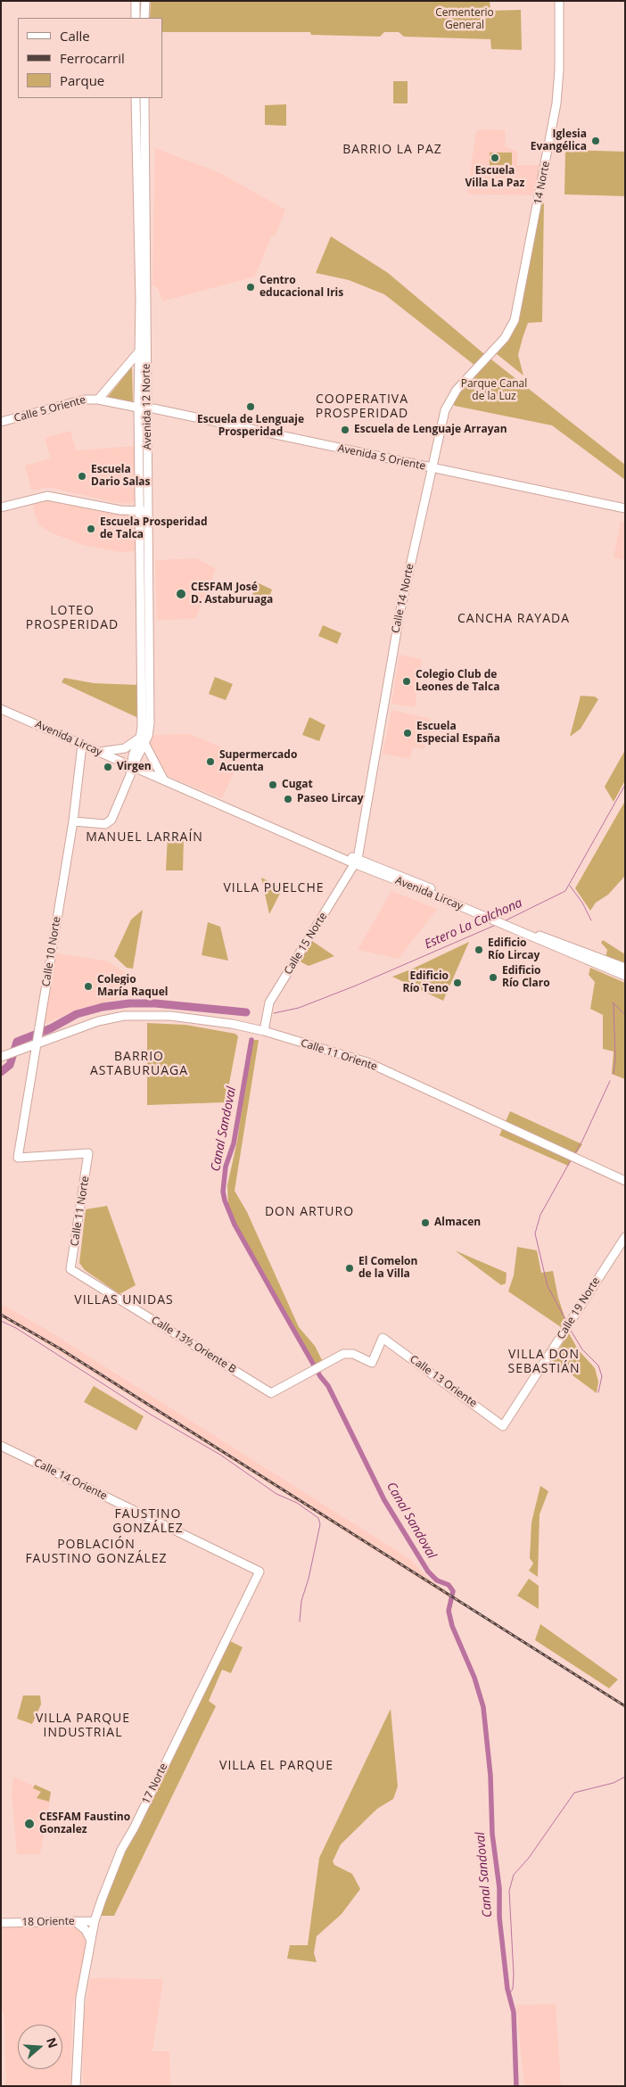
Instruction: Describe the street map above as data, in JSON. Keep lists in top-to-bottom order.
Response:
{
  "streets": {
    "street": [
      "14 Norte",
      "Avenida 12 Norte",
      "Calle 5 Oriente",
      "Avenida 5 Oriente",
      "Calle 14 Norte",
      "Avenida Lircay",
      "Calle 15 Norte",
      "Calle 10 Norte",
      "Calle 11 Oriente",
      "Calle 11 Norte",
      "Calle 19 Norte",
      "Calle 13½ Oriente B",
      "Calle 13 Oriente",
      "Calle 14 Oriente",
      "17 Norte",
      "18 Oriente"
    ]
  },
  "crossings": [
    ["14 Norte", "Calle 14 Norte"],
    ["Avenida 12 Norte", "Calle 5 Oriente"],
    ["Avenida 12 Norte", "Avenida 5 Oriente"],
    ["Avenida 12 Norte", "Avenida Lircay"],
    ["Avenida 12 Norte", "Calle 10 Norte"],
    ["Calle 5 Oriente", "Avenida 5 Oriente"],
    ["Avenida 5 Oriente", "Calle 14 Norte"],
    ["Calle 14 Norte", "Avenida Lircay"],
    ["Calle 14 Norte", "Calle 15 Norte"],
    ["Avenida Lircay", "Calle 15 Norte"],
    ["Avenida Lircay", "Calle 10 Norte"],
    ["Calle 15 Norte", "Calle 11 Oriente"],
    ["Calle 10 Norte", "Calle 11 Oriente"],
    ["Calle 10 Norte", "Calle 11 Norte"],
    ["Calle 11 Norte", "Calle 13½ Oriente B"],
    ["Calle 19 Norte", "Calle 13 Oriente"],
    ["Calle 13½ Oriente B", "Calle 13 Oriente"],
    ["Calle 14 Oriente", "17 Norte"],
    ["17 Norte", "18 Oriente"]
  ],
  "districts": [
    "BARRIO LA PAZ",
    "COOPERATIVA PROSPERIDAD",
    "LOTEO PROSPERIDAD",
    "CANCHA RAYADA",
    "MANUEL LARRAÍN",
    "VILLA PUELCHE",
    "BARRIO ASTABURUAGA",
    "DON ARTURO",
    "VILLAS UNIDAS",
    "VILLA DON SEBASTIÁN",
    "FAUSTINO GONZÁLEZ",
    "POBLACIÓN FAUSTINO GONZÁLEZ",
    "VILLA PARQUE INDUSTRIAL",
    "VILLA EL PARQUE"
  ],
  "water": ["Estero La Calchona", "Canal Sandoval"],
  "parks": ["Cementerio General", "Parque Canal de la Luz"],
  "places": [
    "Iglesia Evangélica",
    "Escuela Villa La Paz",
    "Centro educacional Iris",
    "Escuela de Lenguaje Prosperidad",
    "Escuela de Lenguaje Arrayan",
    "Escuela Dario Salas",
    "Escuela Prosperidad de Talca",
    "CESFAM José D. Astaburuaga",
    "Colegio Club de Leones de Talca",
    "Escuela Especial España",
    "Supermercado Acuenta",
    "Virgen",
    "Cugat",
    "Paseo Lircay",
    "Edificio Río Lircay",
    "Edificio Río Claro",
    "Edificio Río Teno",
    "Colegio María Raquel",
    "Almacen",
    "El Comelon de la Villa",
    "CESFAM Faustino Gonzalez"
  ],
  "legend": ["Calle", "Ferrocarril", "Parque"],
  "north": "right"
}
